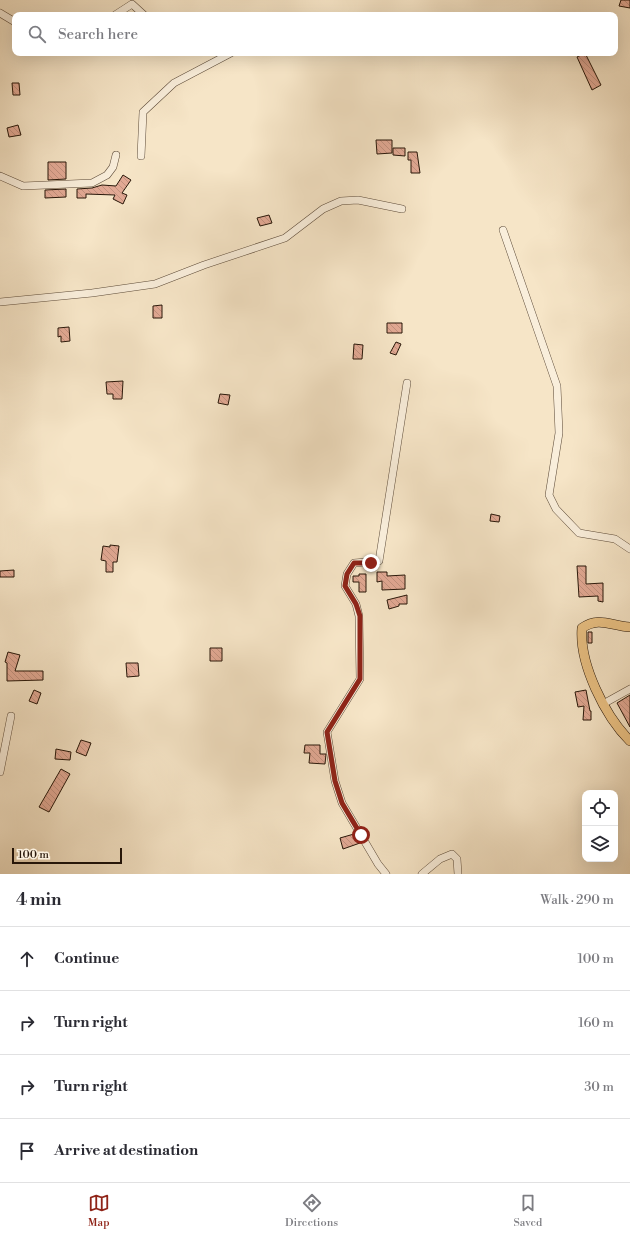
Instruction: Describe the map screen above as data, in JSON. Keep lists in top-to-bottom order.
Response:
{
  "scale_bar": "100 m",
  "page": {
    "search": "Search here",
    "scale": "100 m",
    "heading": ["4 min", "Walk · 290 m"],
    "list": [
      ["Continue", "100 m"],
      ["Turn right", "160 m"],
      ["Turn right", "30 m"],
      "Arrive at destination"
    ],
    "nav": ["Map", "Directions", "Saved"]
  }
}
